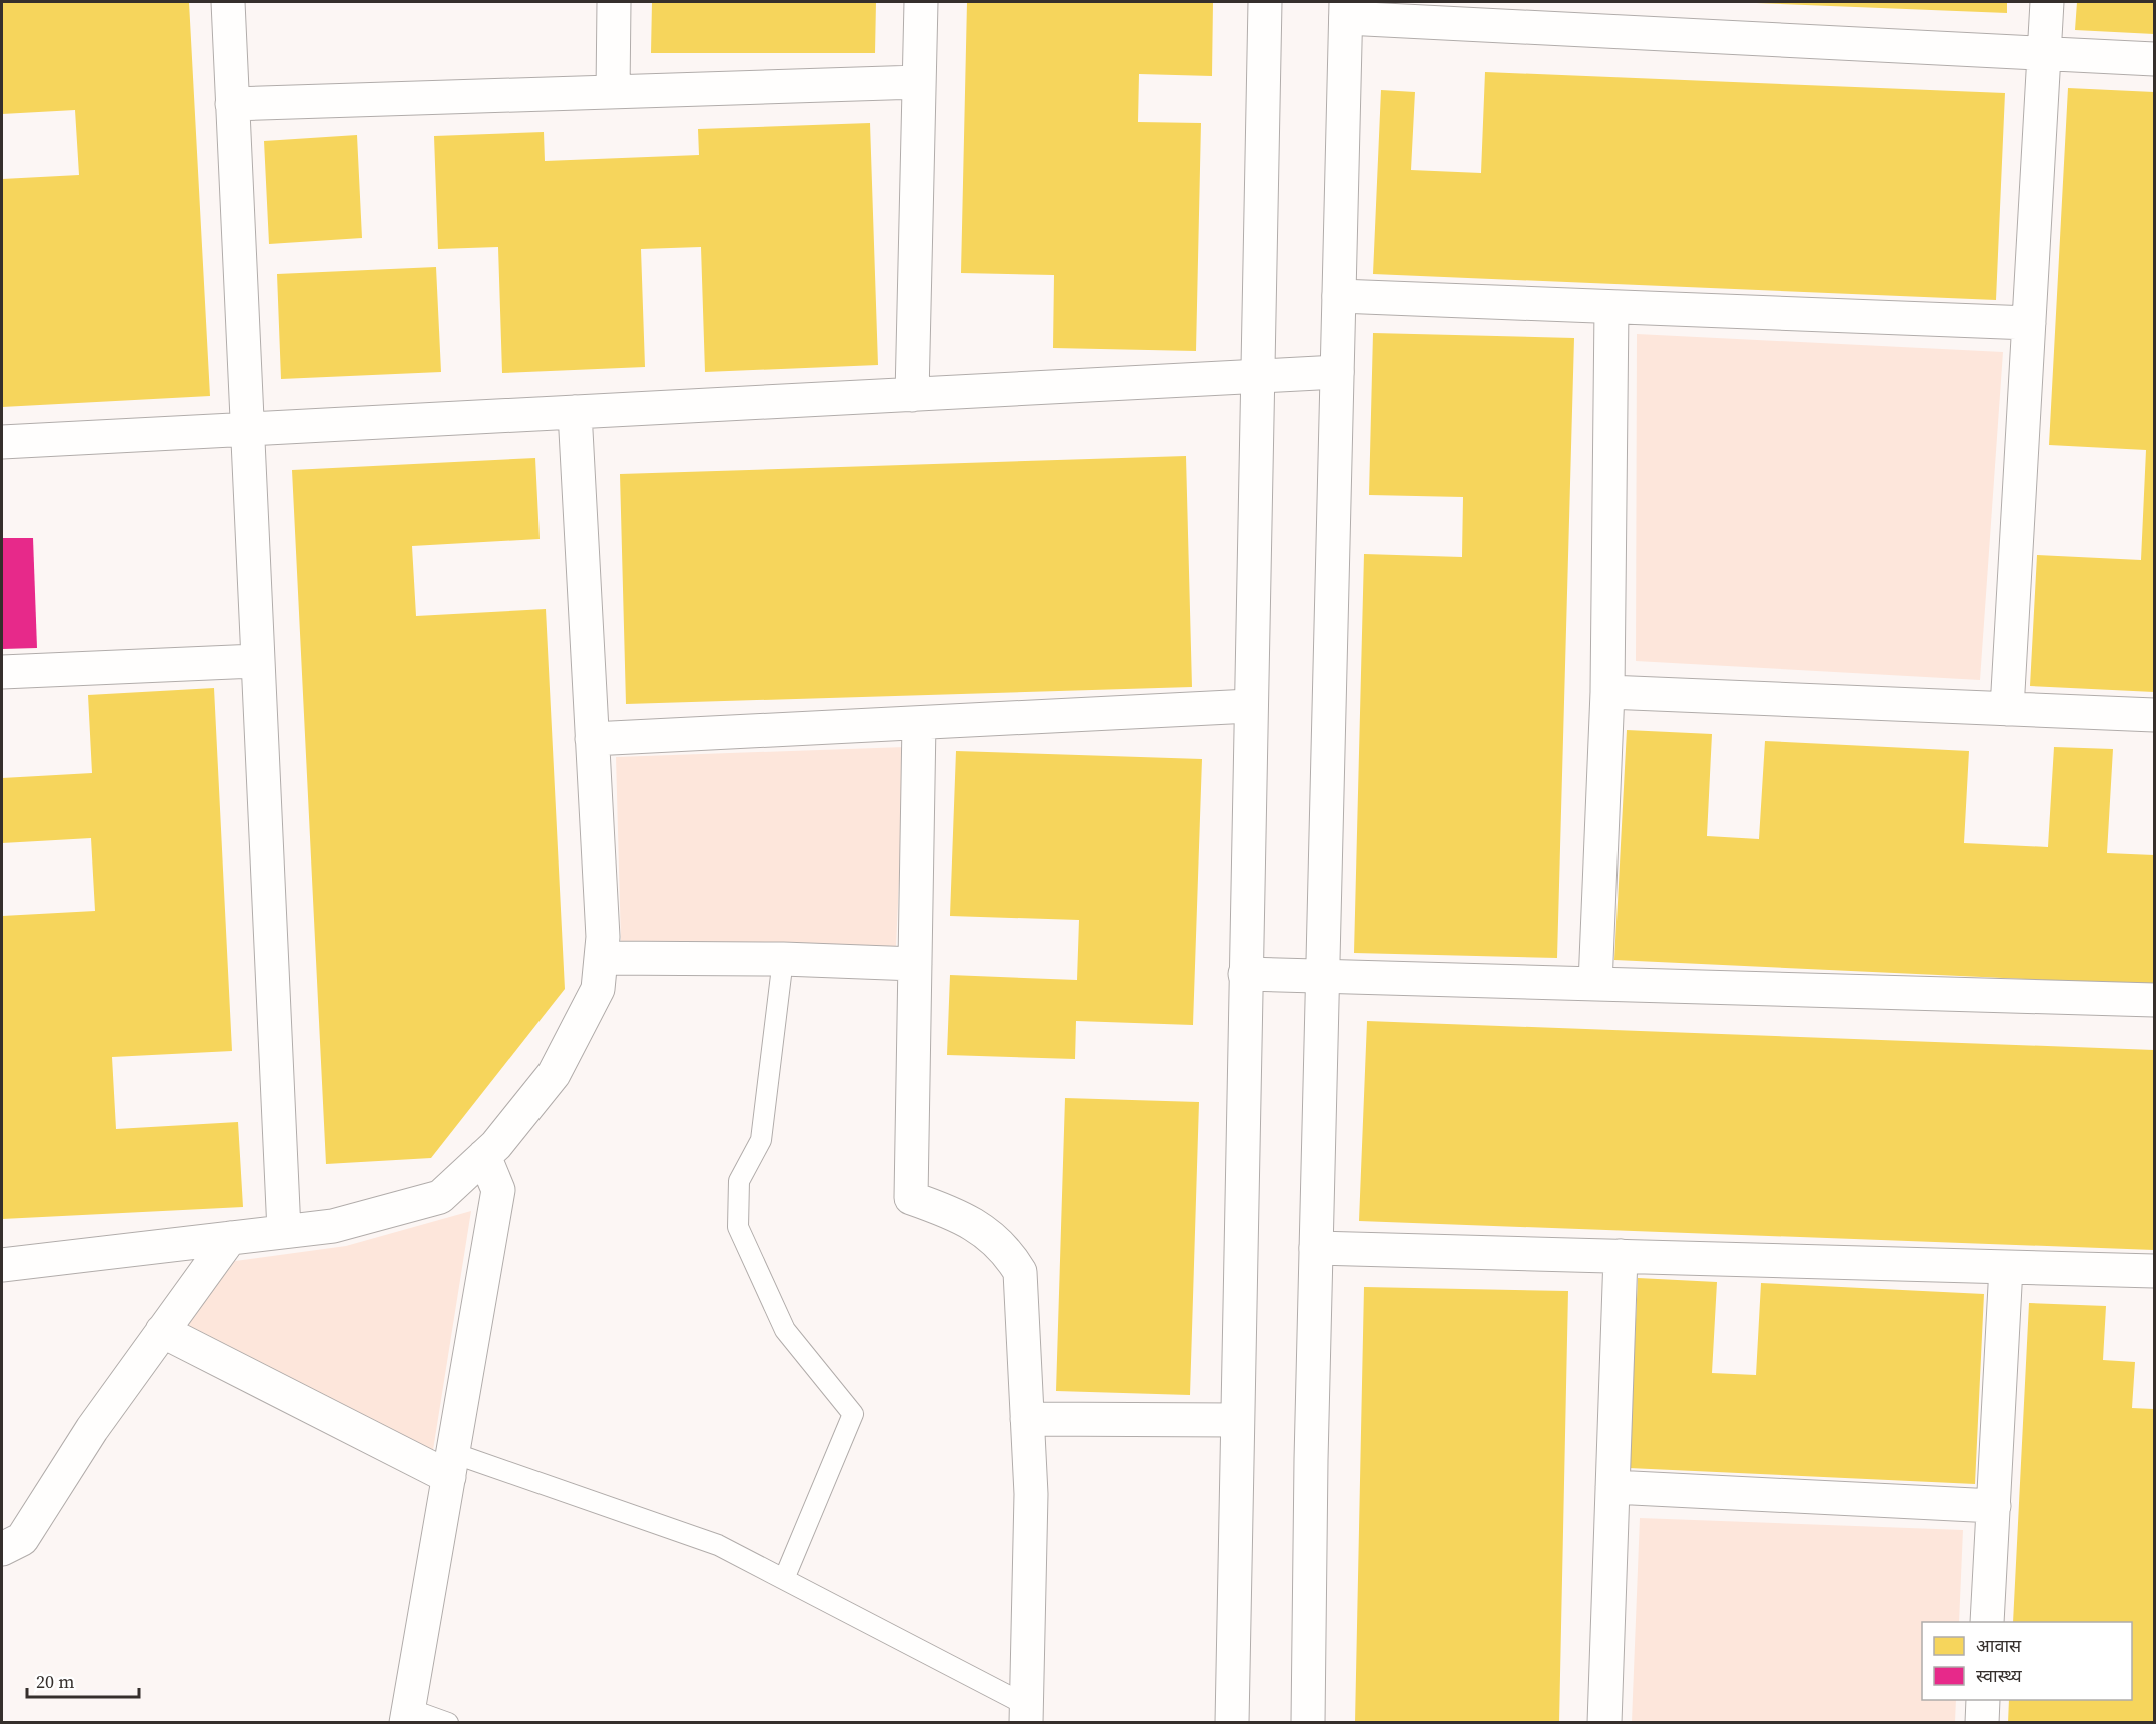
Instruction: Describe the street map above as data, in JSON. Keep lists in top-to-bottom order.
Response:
{
  "legend": ["आवास", "स्वास्थ्य"],
  "scale_bar": "20 m"
}
